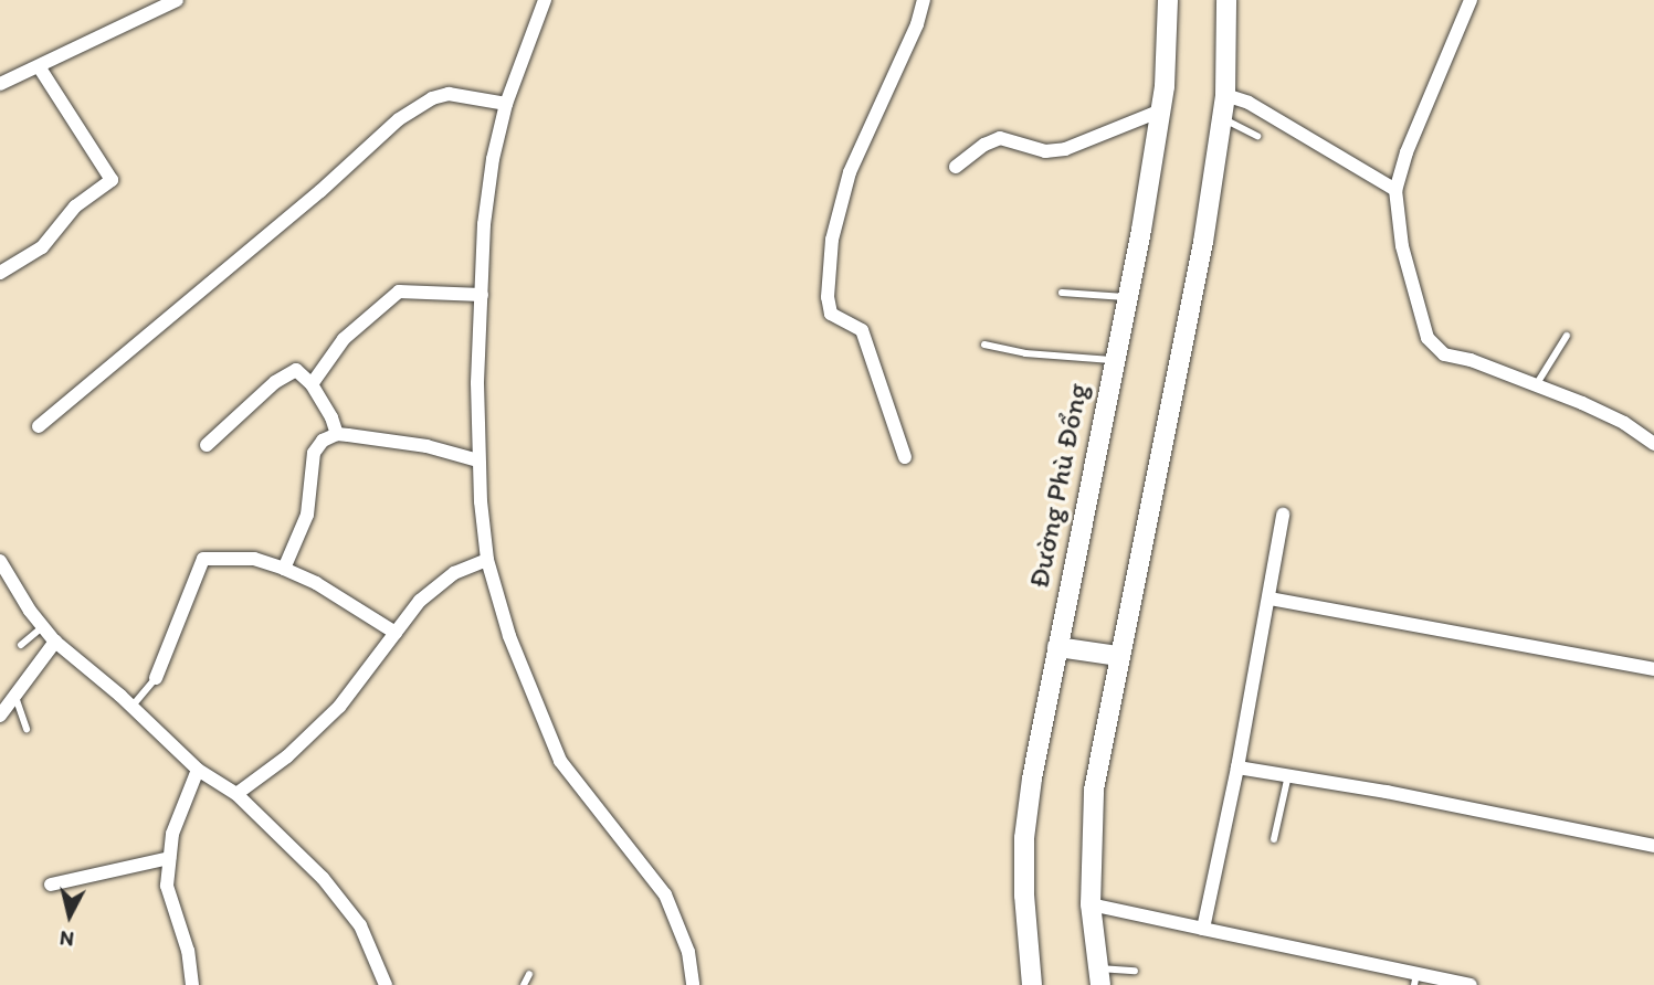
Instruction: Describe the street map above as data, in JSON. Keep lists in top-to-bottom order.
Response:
{
  "streets": {
    "main road": ["Đường Phù Đổng"]
  },
  "north": "bottom"
}
